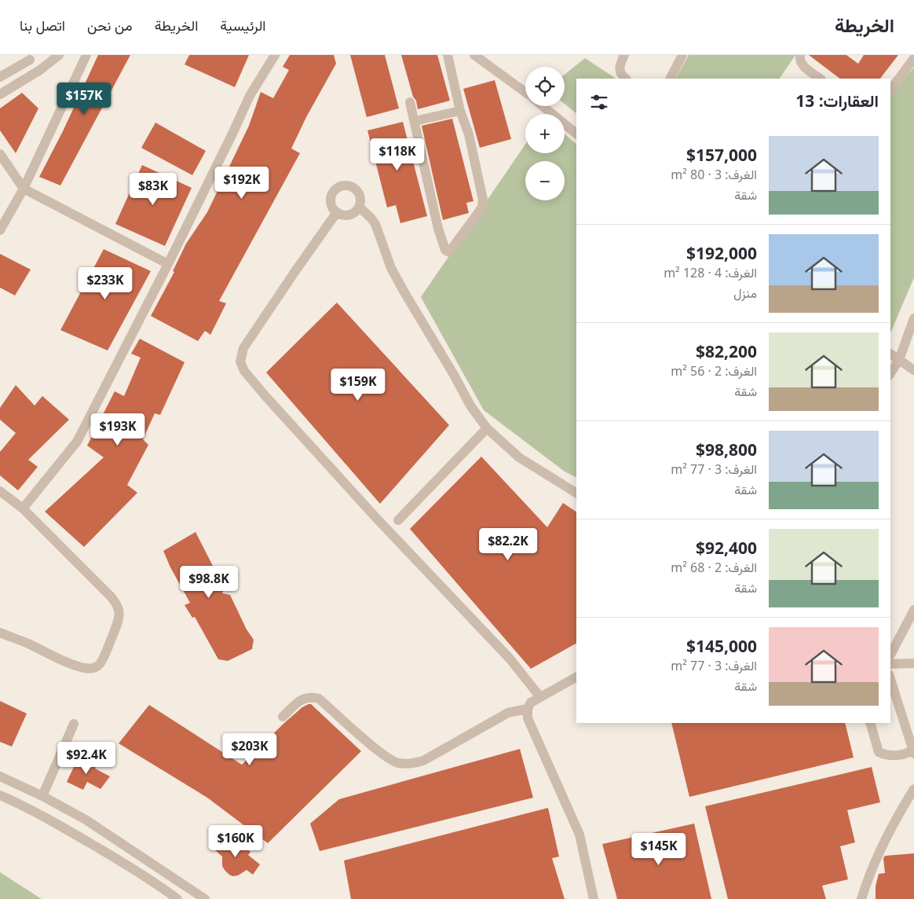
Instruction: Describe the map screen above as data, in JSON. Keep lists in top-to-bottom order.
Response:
{
  "page": {
    "header": "الخريطة",
    "nav": [
      "الرئيسية",
      "الخريطة",
      "من نحن",
      "اتصل بنا"
    ],
    "map_buttons": ["+", "−"],
    "heading": "العقارات: 13",
    "price": [
      "$157K",
      "$118K",
      "$192K",
      "$83K",
      "$233K",
      "$159K",
      "$193K",
      "$82.2K",
      "$98.8K",
      "$203K",
      "$92.4K",
      "$160K",
      "$145K"
    ],
    "list": [
      {
        "name": "$157,000",
        "note": "الغرف: 3 · 80 m² · شقة"
      },
      {
        "name": "$192,000",
        "note": "الغرف: 4 · 128 m² · منزل"
      },
      {
        "name": "$82,200",
        "note": "الغرف: 2 · 56 m² · شقة"
      },
      {
        "name": "$98,800",
        "note": "الغرف: 3 · 77 m² · شقة"
      },
      {
        "name": "$92,400",
        "note": "الغرف: 2 · 68 m² · شقة"
      },
      {
        "name": "$145,000",
        "note": "الغرف: 3 · 77 m² · شقة"
      }
    ]
  }
}
